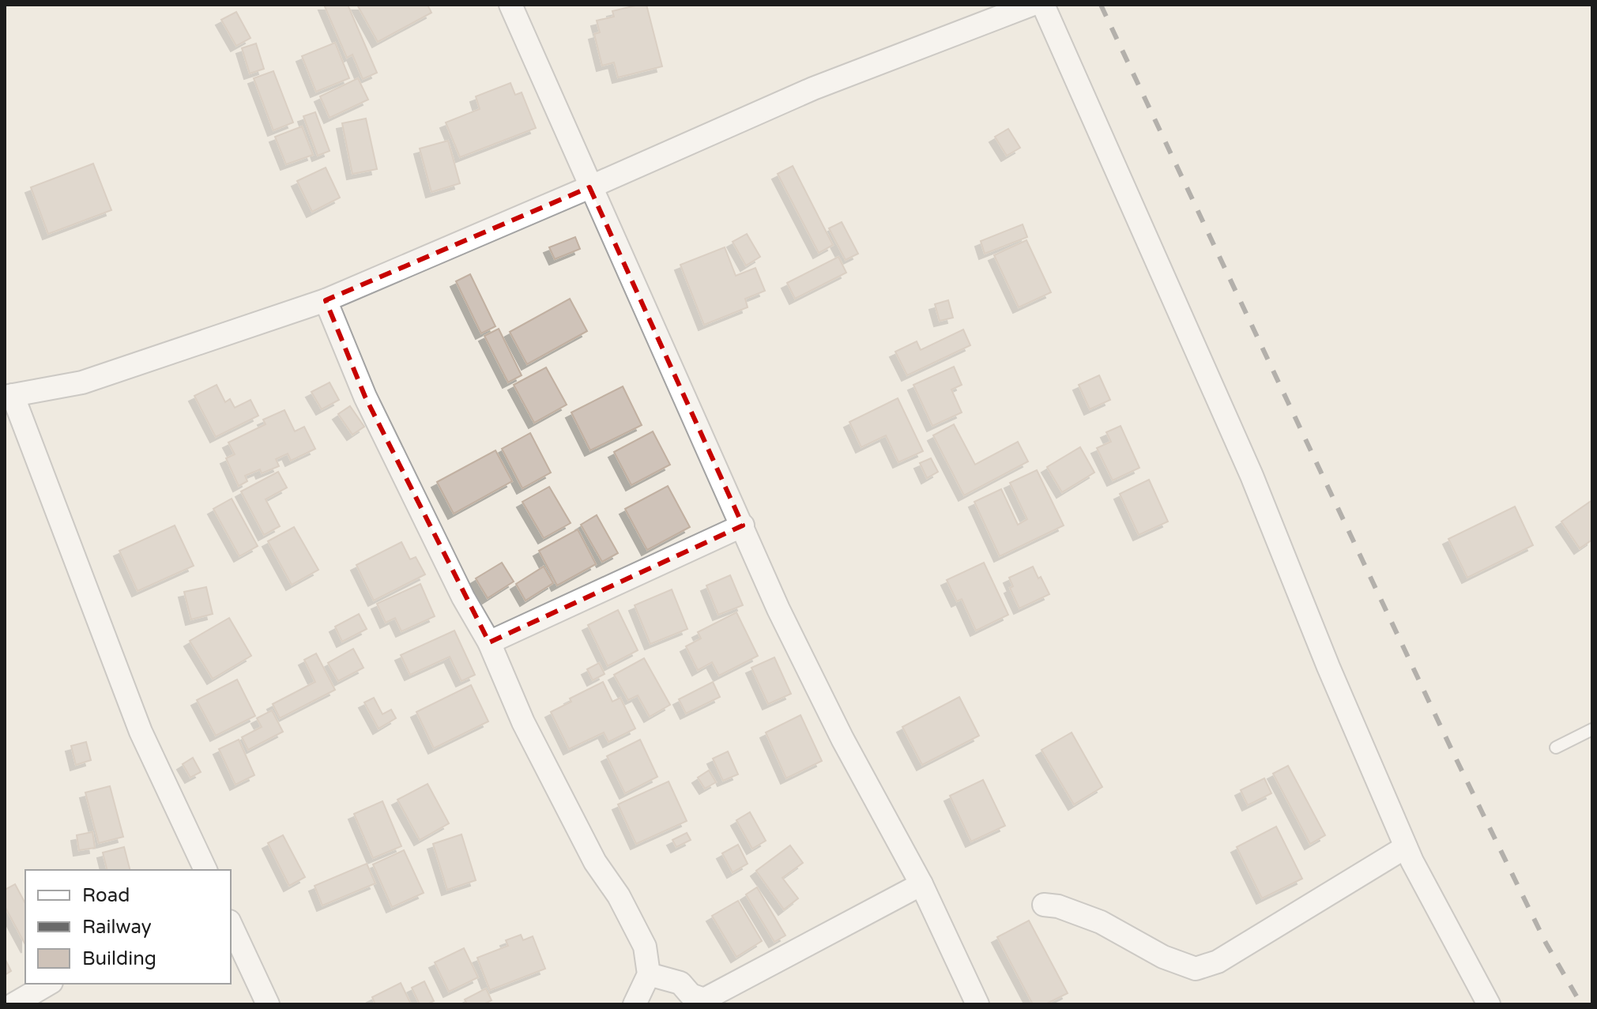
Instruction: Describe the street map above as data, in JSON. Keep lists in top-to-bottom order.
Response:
{
  "legend": ["Road", "Railway", "Building"]
}
